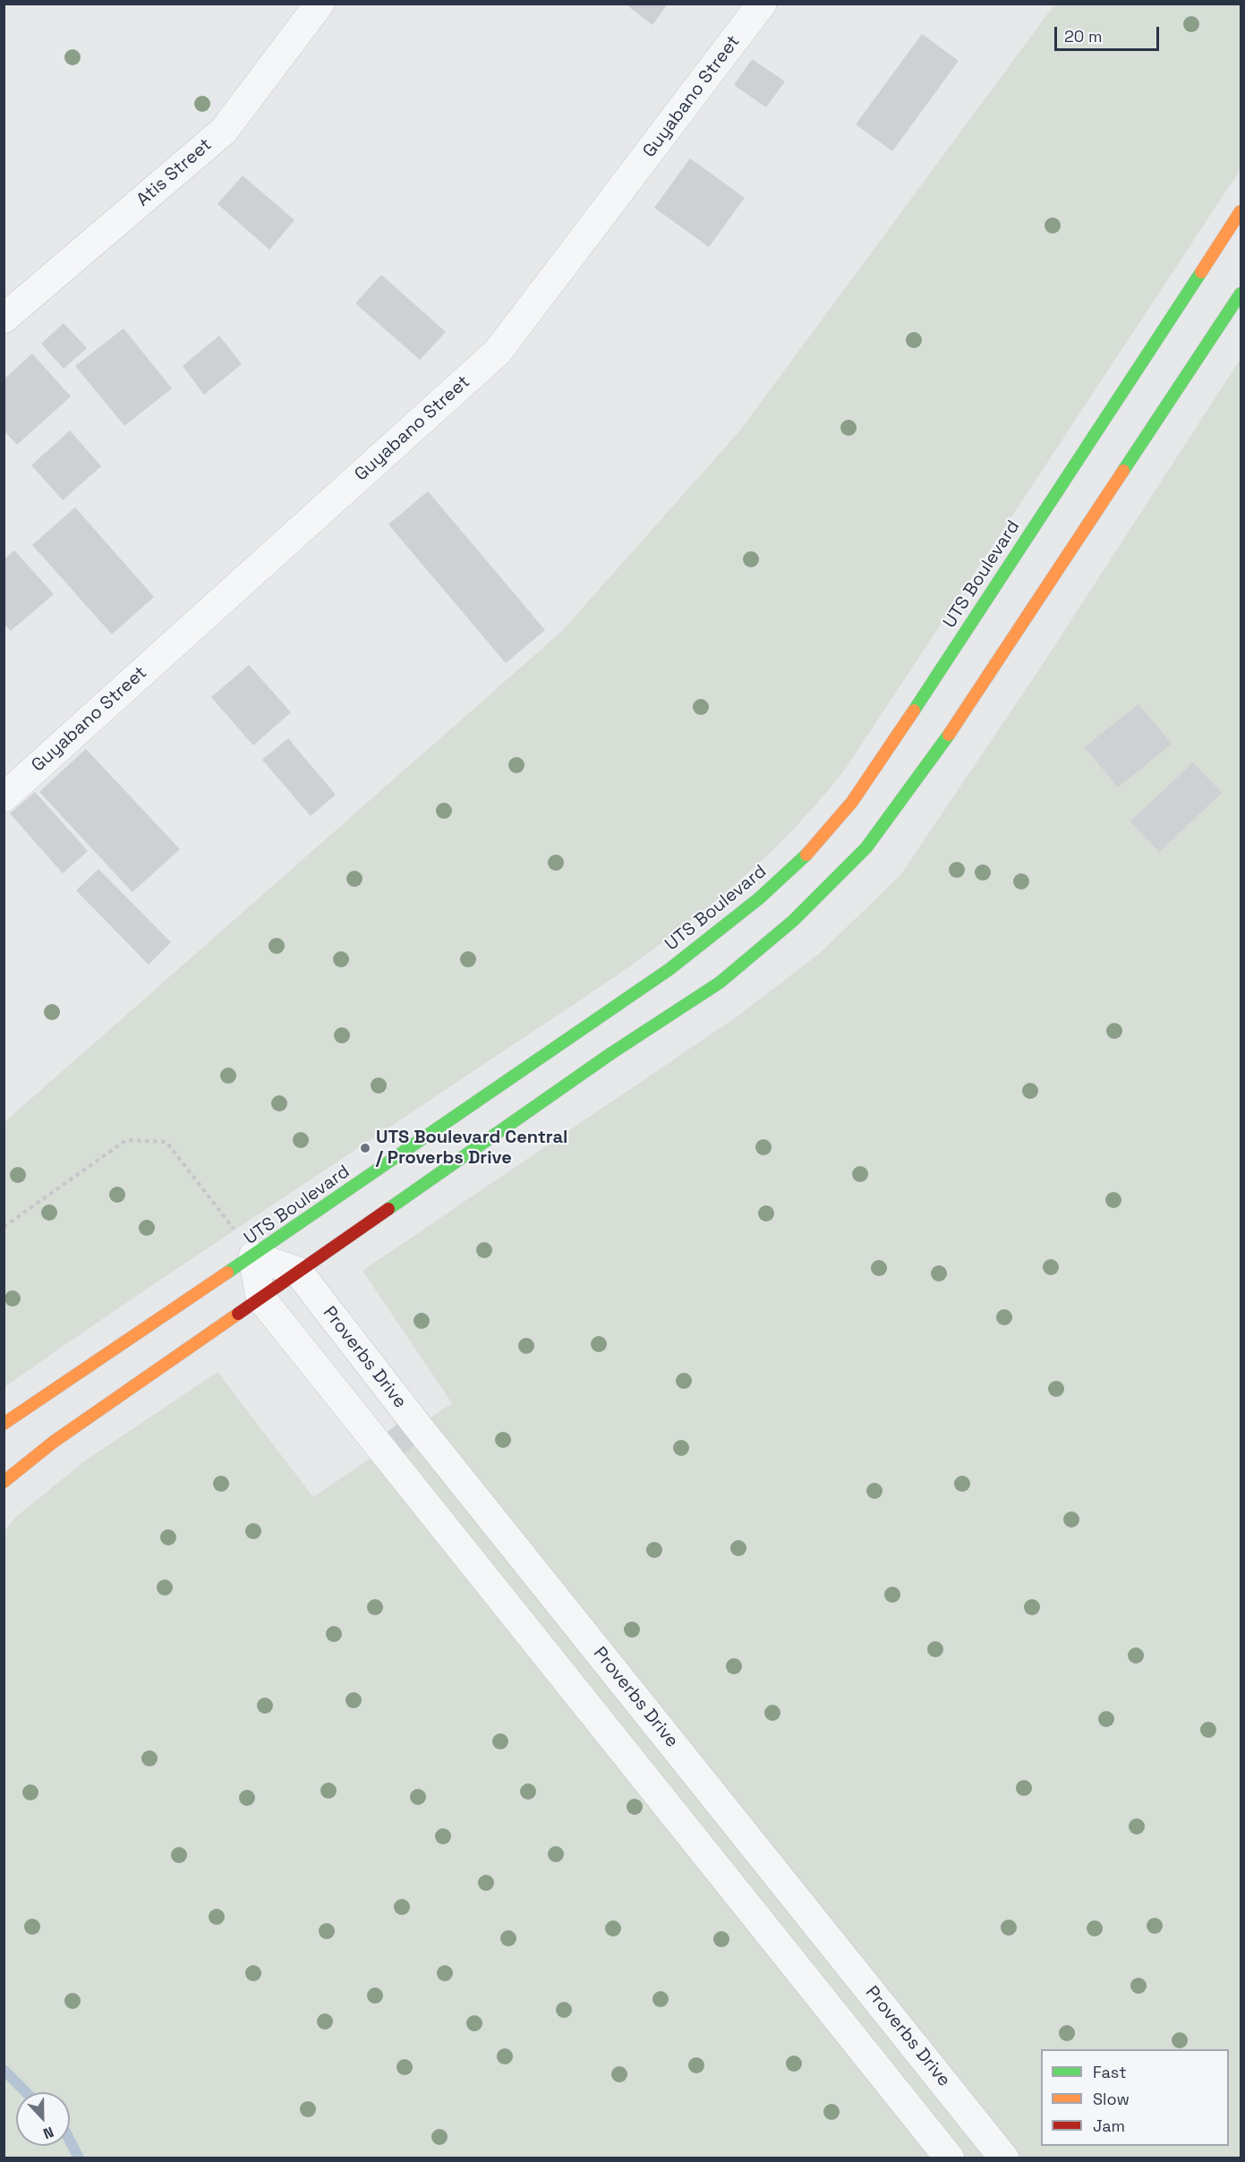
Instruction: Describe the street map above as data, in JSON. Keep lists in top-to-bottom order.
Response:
{
  "streets": {
    "main road": ["UTS Boulevard"],
    "street": ["Guyabano Street", "Atis Street", "Proverbs Drive"]
  },
  "places": ["UTS Boulevard Central / Proverbs Drive"],
  "legend": ["Fast", "Slow", "Jam"],
  "scale_bar": "20 m",
  "north": "bottom"
}
